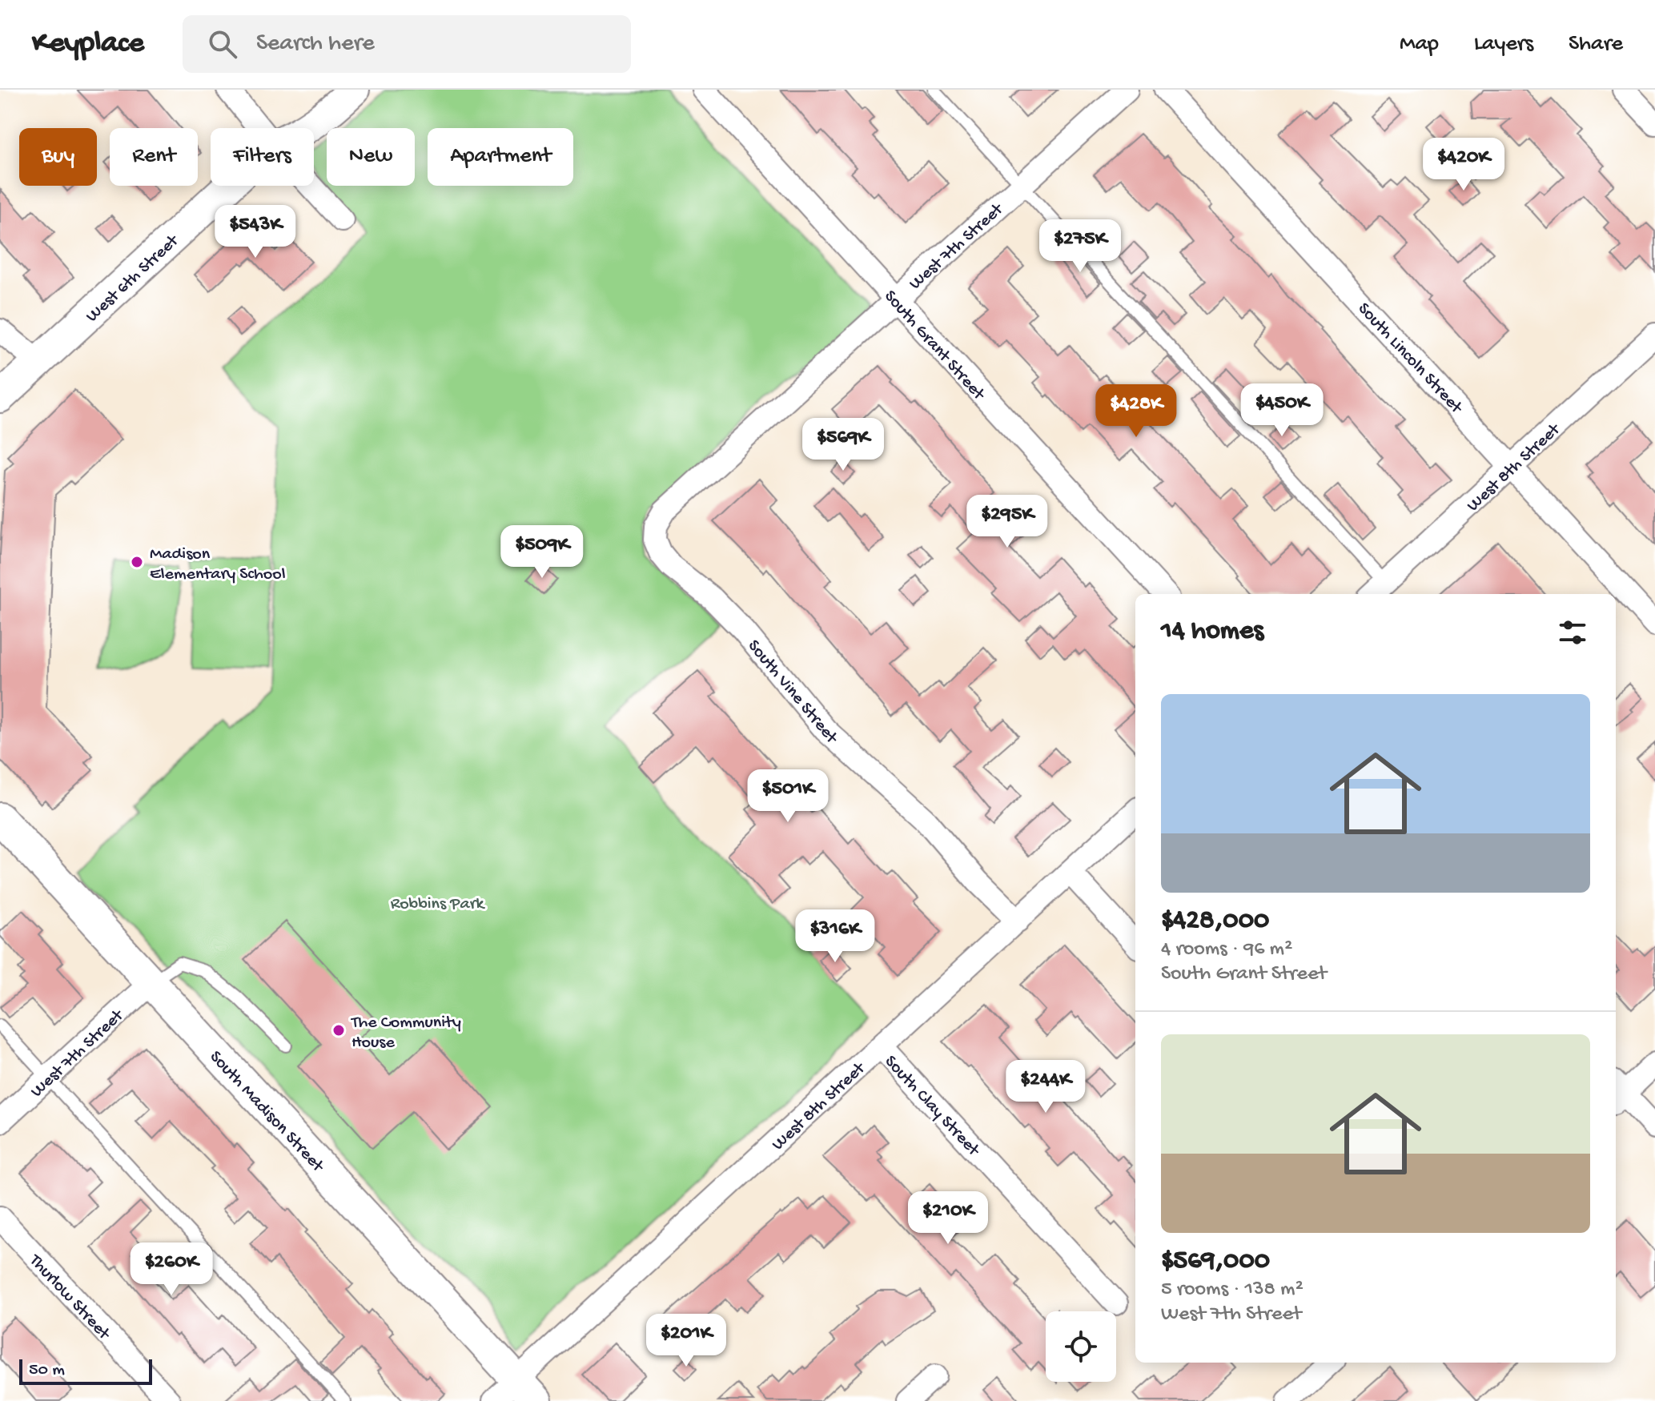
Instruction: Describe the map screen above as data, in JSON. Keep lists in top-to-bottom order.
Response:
{
  "streets": {
    "street": [
      "West 7th Street",
      "West 6th Street",
      "South Grant Street",
      "South Lincoln Street",
      "West 8th Street",
      "South Vine Street",
      "South Clay Street",
      "South Madison Street",
      "Thurlow Street"
    ]
  },
  "crossings": [
    ["West 7th Street", "South Grant Street"],
    ["West 7th Street", "South Vine Street"],
    ["West 7th Street", "South Madison Street"],
    ["South Lincoln Street", "West 8th Street"],
    ["West 8th Street", "South Vine Street"],
    ["West 8th Street", "South Clay Street"],
    ["West 8th Street", "South Madison Street"]
  ],
  "parks": ["Robbins Park"],
  "places": ["Madison Elementary School", "The Community House"],
  "scale_bar": "50 m",
  "page": {
    "header": "Keyplace",
    "search": "Search here",
    "nav": ["Map", "Layers", "Share"],
    "chip": [
      "Buy",
      "Rent",
      "Filters",
      "New",
      "Apartment"
    ],
    "price": [
      "$420K",
      "$543K",
      "$275K",
      "$450K",
      "$428K",
      "$569K",
      "$295K",
      "$509K",
      "$501K",
      "$316K",
      "$244K",
      "$210K",
      "$260K",
      "$201K"
    ],
    "heading": "14 homes",
    "list": [
      {
        "name": "$428,000",
        "note": "4 rooms · 96 m² · South Grant Street"
      },
      {
        "name": "$569,000",
        "note": "5 rooms · 138 m² · West 7th Street"
      }
    ],
    "scale": "50 m"
  }
}
